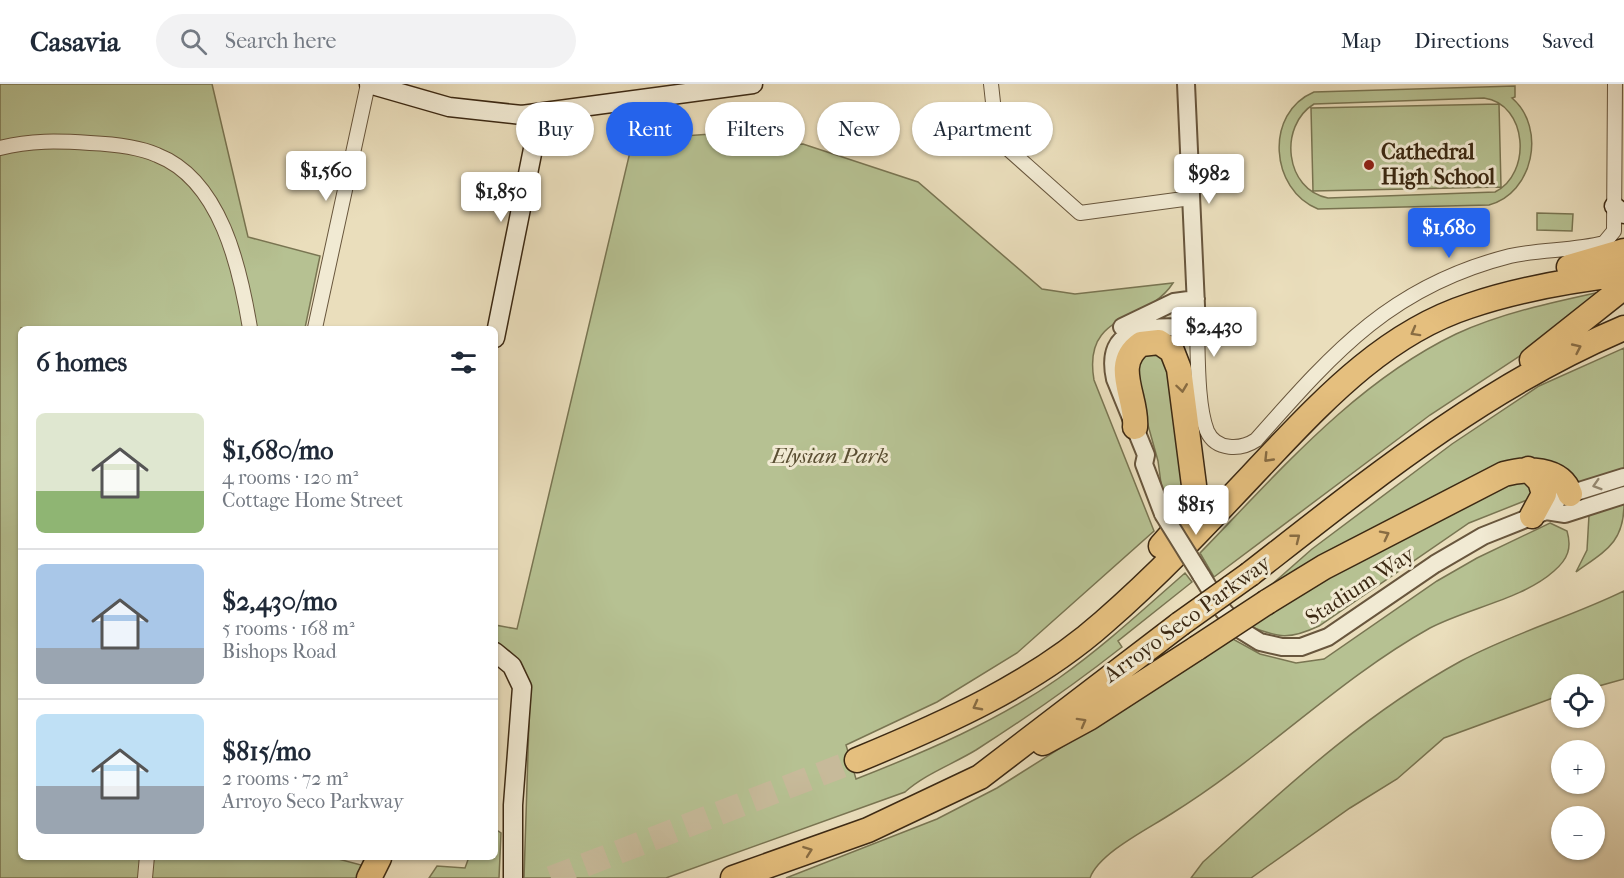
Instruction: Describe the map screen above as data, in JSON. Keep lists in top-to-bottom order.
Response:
{
  "streets": {
    "highway": ["Arroyo Seco Parkway"],
    "street": ["Stadium Way"]
  },
  "parks": ["Elysian Park"],
  "places": ["Cathedral High School"],
  "page": {
    "header": "Casavia",
    "search": "Search here",
    "nav": ["Map", "Directions", "Saved"],
    "chip": [
      "Buy",
      "Rent",
      "Filters",
      "New",
      "Apartment"
    ],
    "price": [
      "$1,560",
      "$982",
      "$1,850",
      "$1,680",
      "$2,430",
      "$815"
    ],
    "heading": "6 homes",
    "list": [
      {
        "name": "$1,680/mo",
        "note": "4 rooms · 120 m² · Cottage Home Street"
      },
      {
        "name": "$2,430/mo",
        "note": "5 rooms · 168 m² · Bishops Road"
      },
      {
        "name": "$815/mo",
        "note": "2 rooms · 72 m² · Arroyo Seco Parkway"
      }
    ],
    "map_buttons": ["+", "−"]
  }
}
